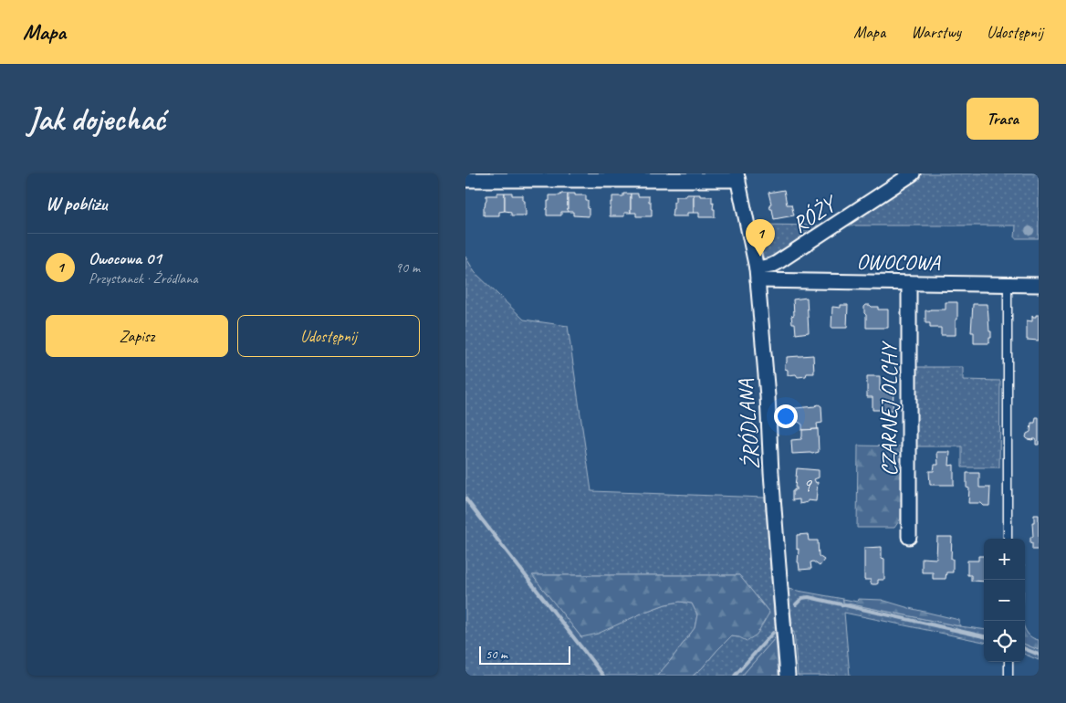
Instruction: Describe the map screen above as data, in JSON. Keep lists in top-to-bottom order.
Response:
{
  "streets": {
    "street": [
      "RÓŻY",
      "OWOCOWA",
      "CZARNEJ OLCHY",
      "ŹRÓDLANA"
    ]
  },
  "crossings": [
    ["RÓŻY", "OWOCOWA"],
    ["RÓŻY", "ŹRÓDLANA"],
    ["OWOCOWA", "CZARNEJ OLCHY"],
    ["OWOCOWA", "ŹRÓDLANA"]
  ],
  "house_numbers": ["9"],
  "scale_bar": "50 m",
  "page": {
    "header": "Mapa",
    "nav": ["Mapa", "Warstwy", "Udostępnij"],
    "buttons": [
      "Trasa",
      ["Zapisz", "Udostępnij"]
    ],
    "title": "Jak dojechać",
    "heading": "W pobliżu",
    "pins": "1",
    "list": [
      {
        "mark": "1",
        "name": "Owocowa 01",
        "note": "Przystanek · Źródlana",
        "value": "90 m"
      }
    ],
    "map_buttons": ["+", "−"],
    "scale": "50 m"
  }
}
